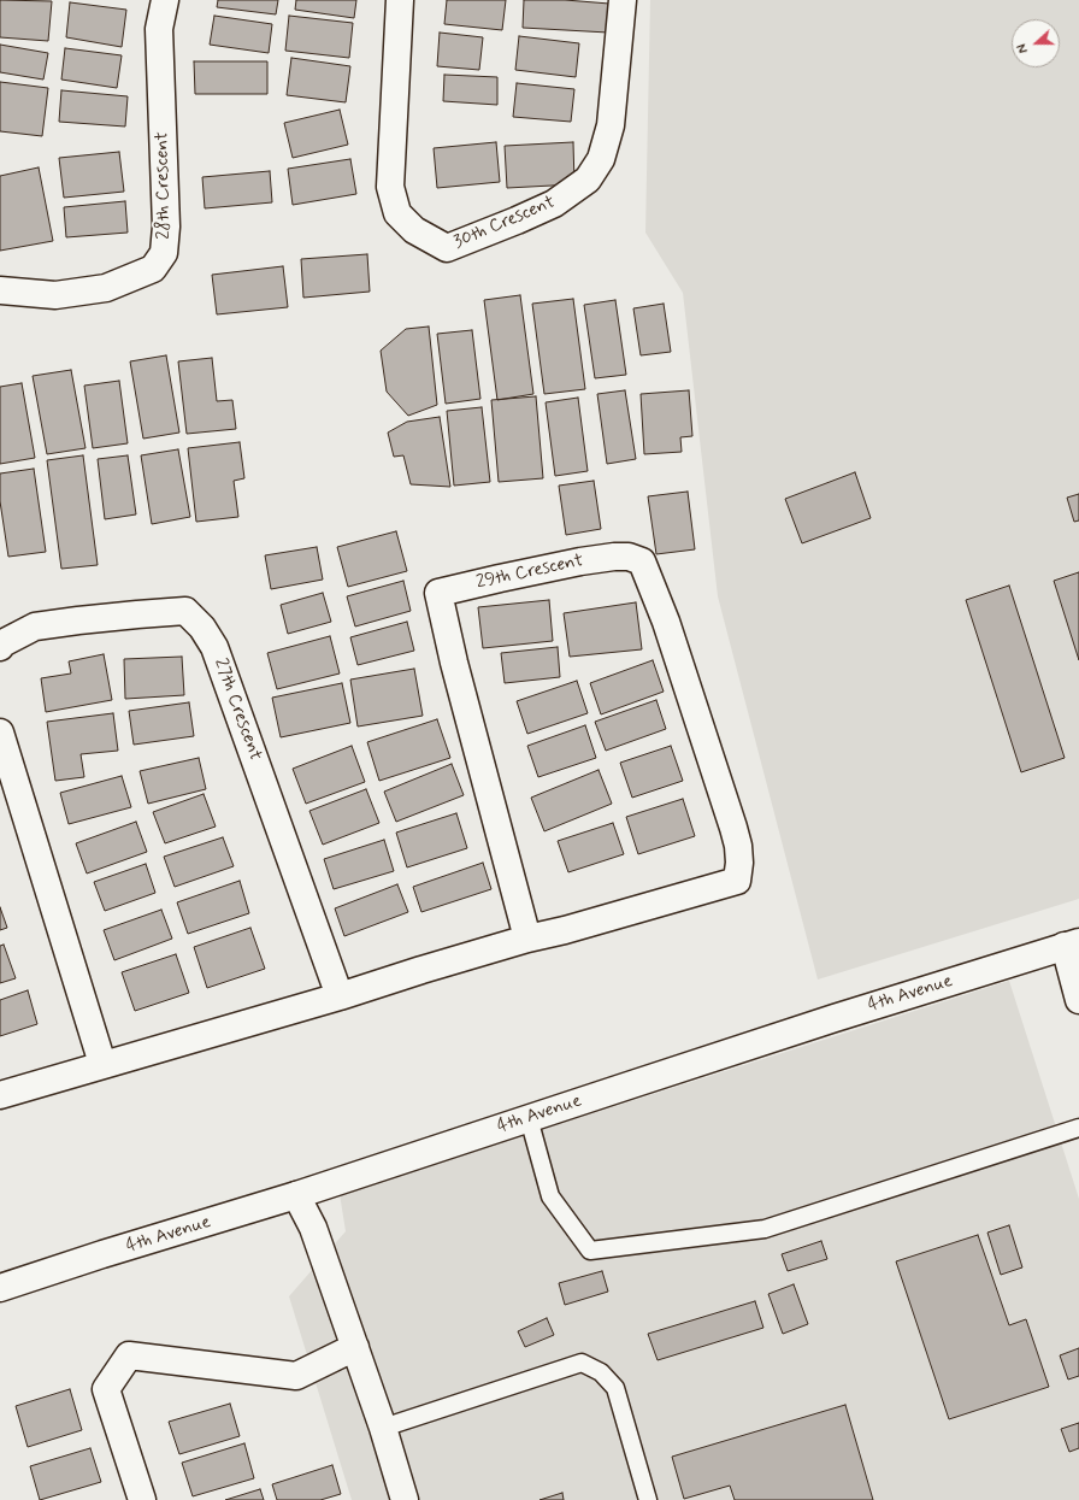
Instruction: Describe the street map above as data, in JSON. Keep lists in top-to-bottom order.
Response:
{
  "streets": {
    "street": [
      "28th Crescent",
      "30th Crescent",
      "29th Crescent",
      "27th Crescent",
      "4th Avenue"
    ]
  },
  "north": "left"
}
